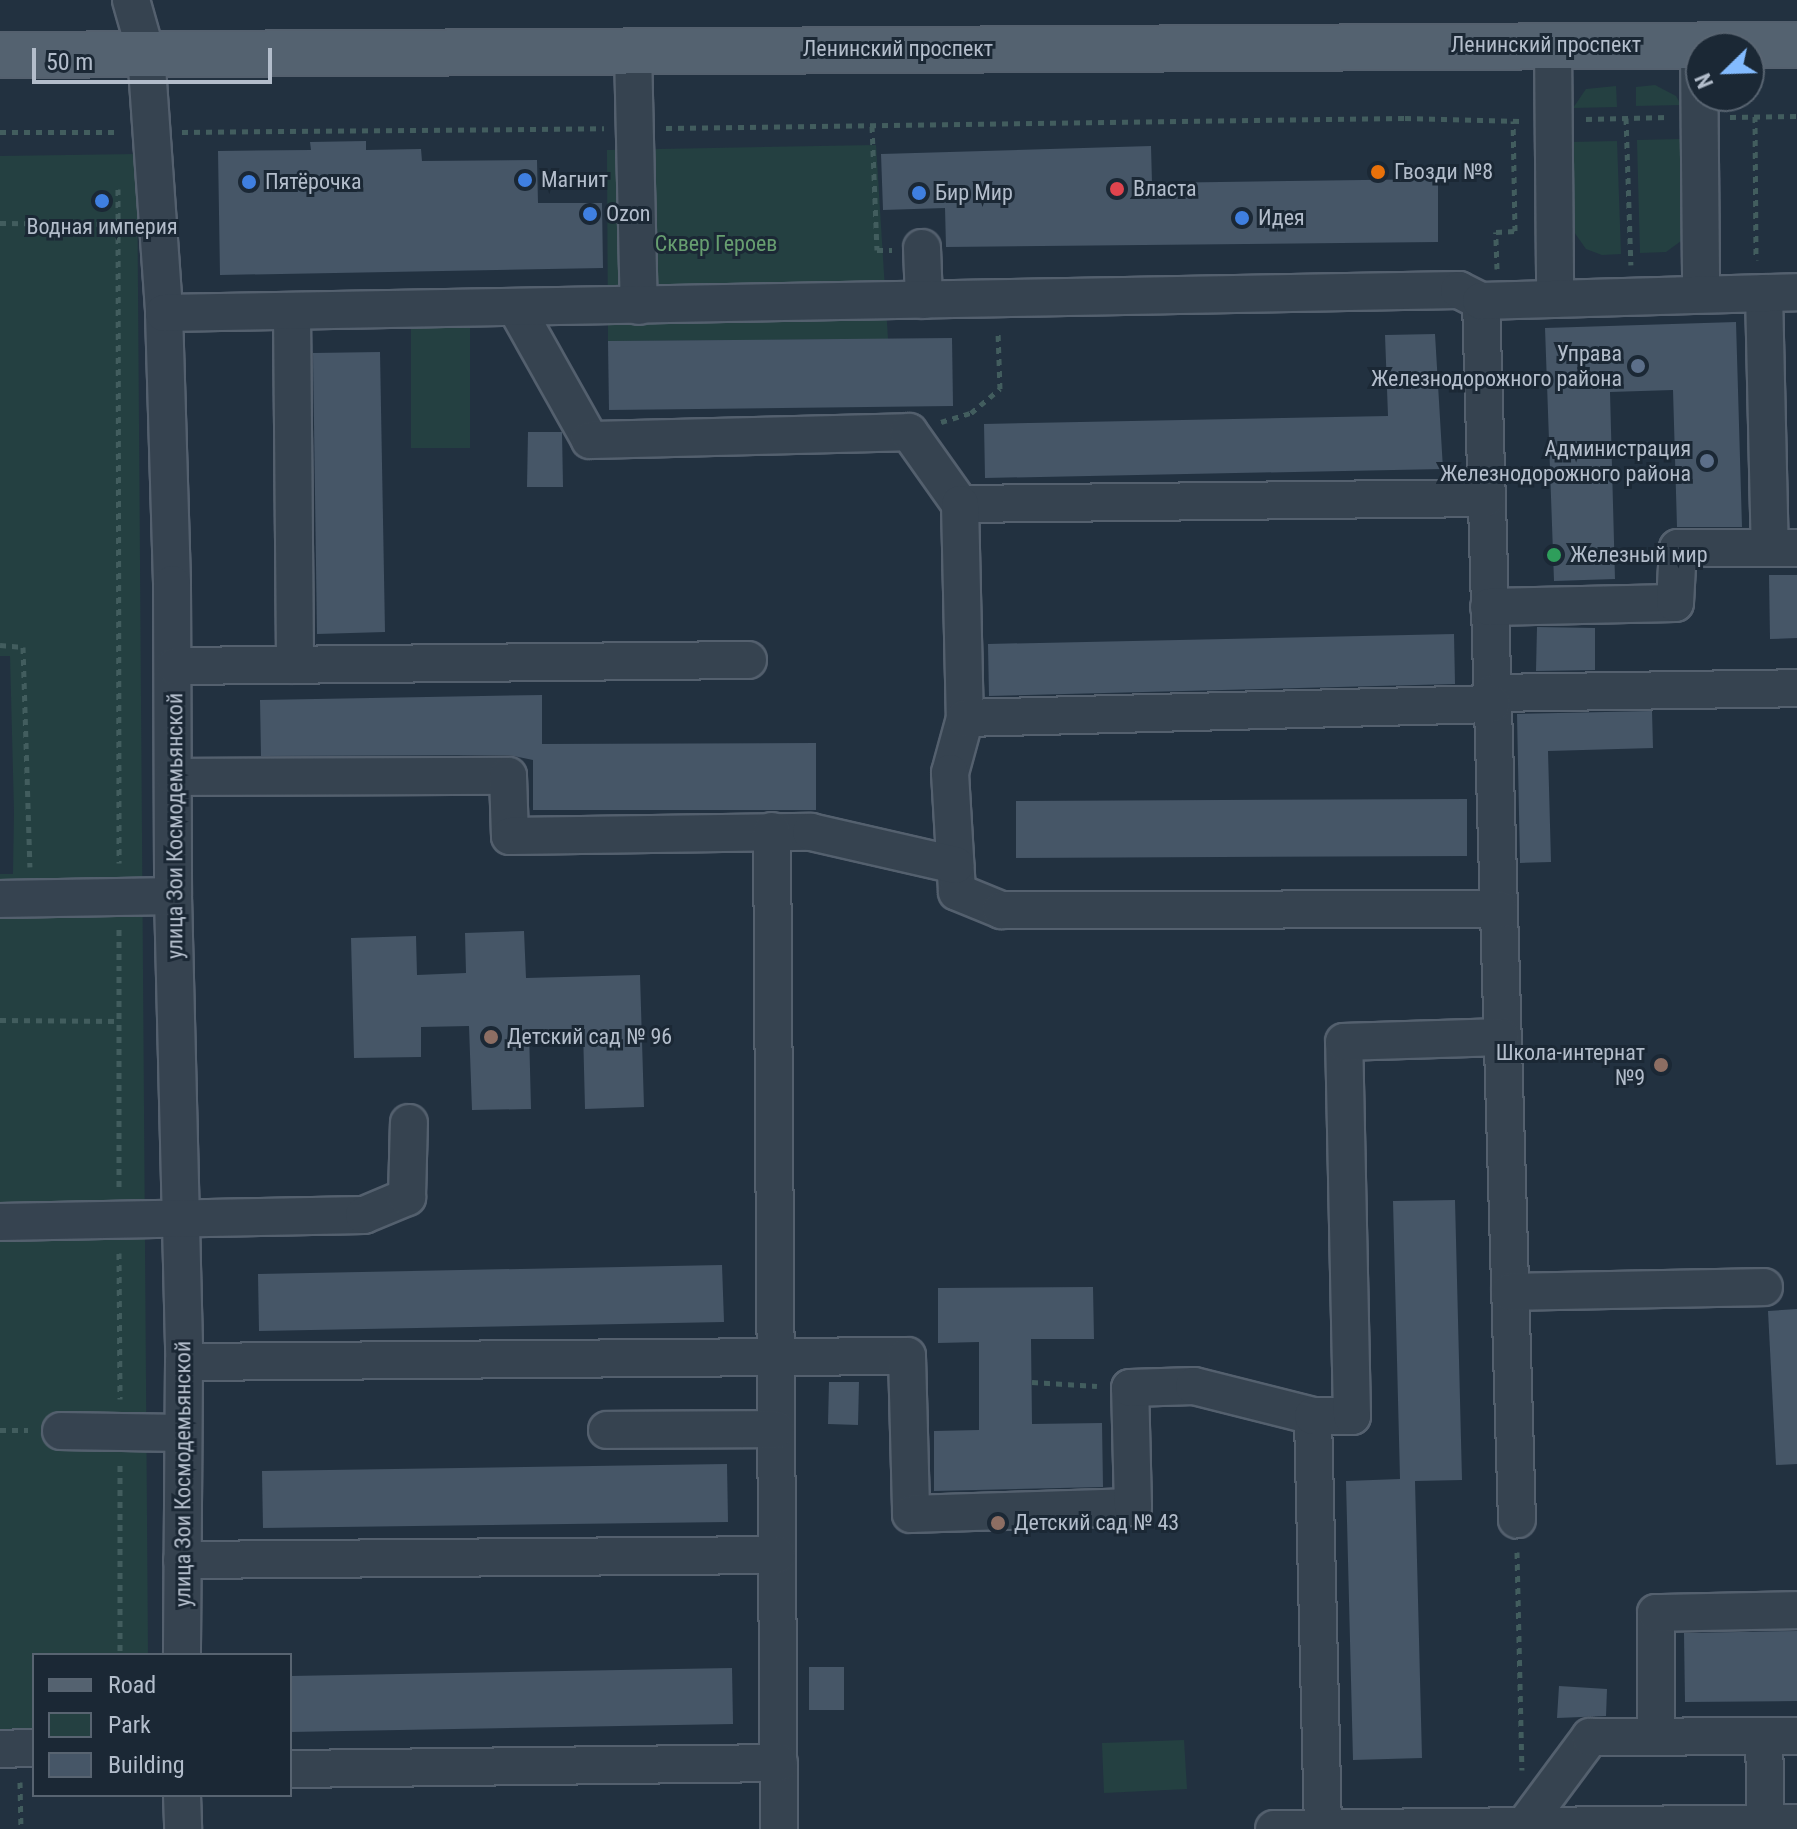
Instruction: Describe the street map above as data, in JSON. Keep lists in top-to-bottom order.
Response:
{
  "streets": {
    "main road": ["Ленинский проспект"],
    "street": ["улица Зои Космодемьянской"]
  },
  "crossings": [
    ["Ленинский проспект", "улица Зои Космодемьянской"]
  ],
  "parks": ["Сквер Героев"],
  "places": [
    "Гвозди №8",
    "Магнит",
    "Пятёрочка",
    "Власта",
    "Бир Мир",
    "Водная империя",
    "Ozon",
    "Идея",
    "Управа Железнодорожного района",
    "Администрация Железнодорожного района",
    "Железный мир",
    "Детский сад № 96",
    "Школа-интернат №9",
    "Детский сад № 43"
  ],
  "legend": ["Road", "Park", "Building"],
  "scale_bar": "50 m",
  "north": "bottom left"
}
